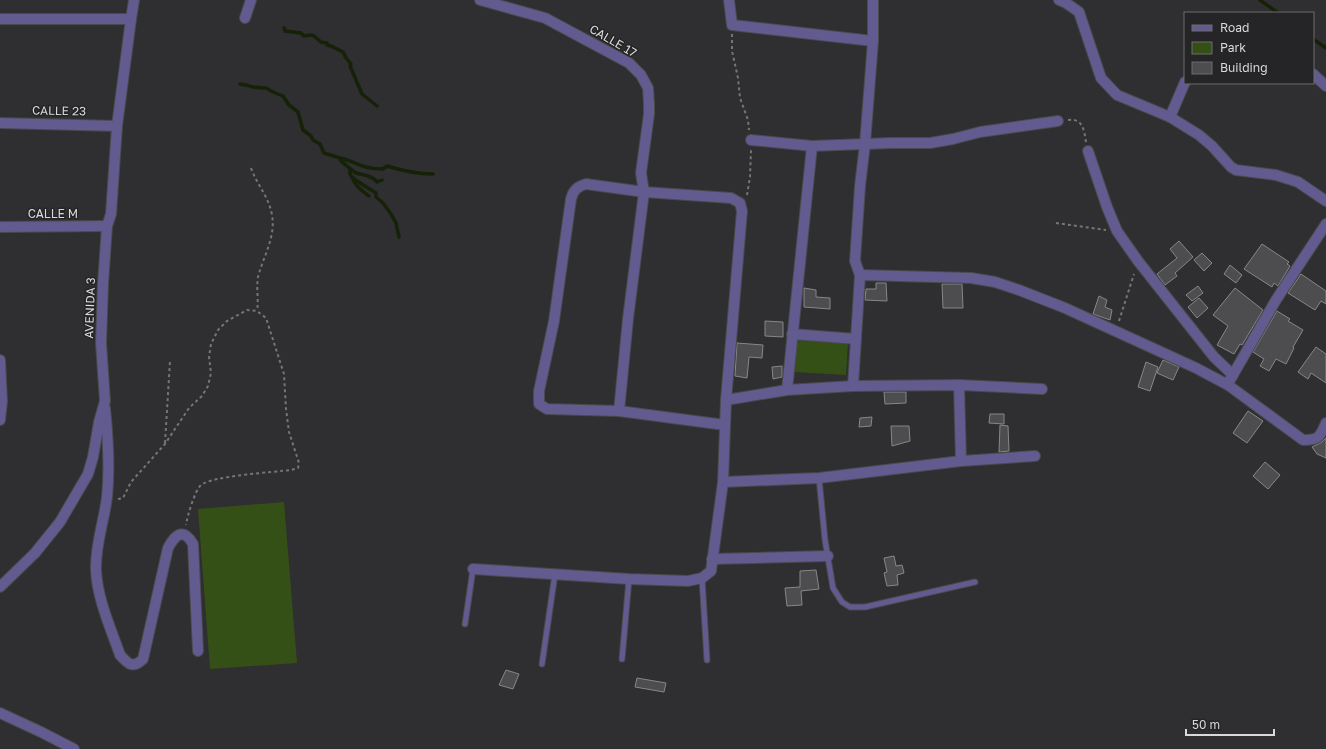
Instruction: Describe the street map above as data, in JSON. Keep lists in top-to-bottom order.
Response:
{
  "streets": {
    "street": [
      "CALLE 17",
      "CALLE 23",
      "CALLE M",
      "AVENIDA 3"
    ]
  },
  "crossings": [
    ["CALLE 23", "AVENIDA 3"],
    ["CALLE M", "AVENIDA 3"]
  ],
  "legend": ["Road", "Park", "Building"],
  "scale_bar": "50 m"
}
